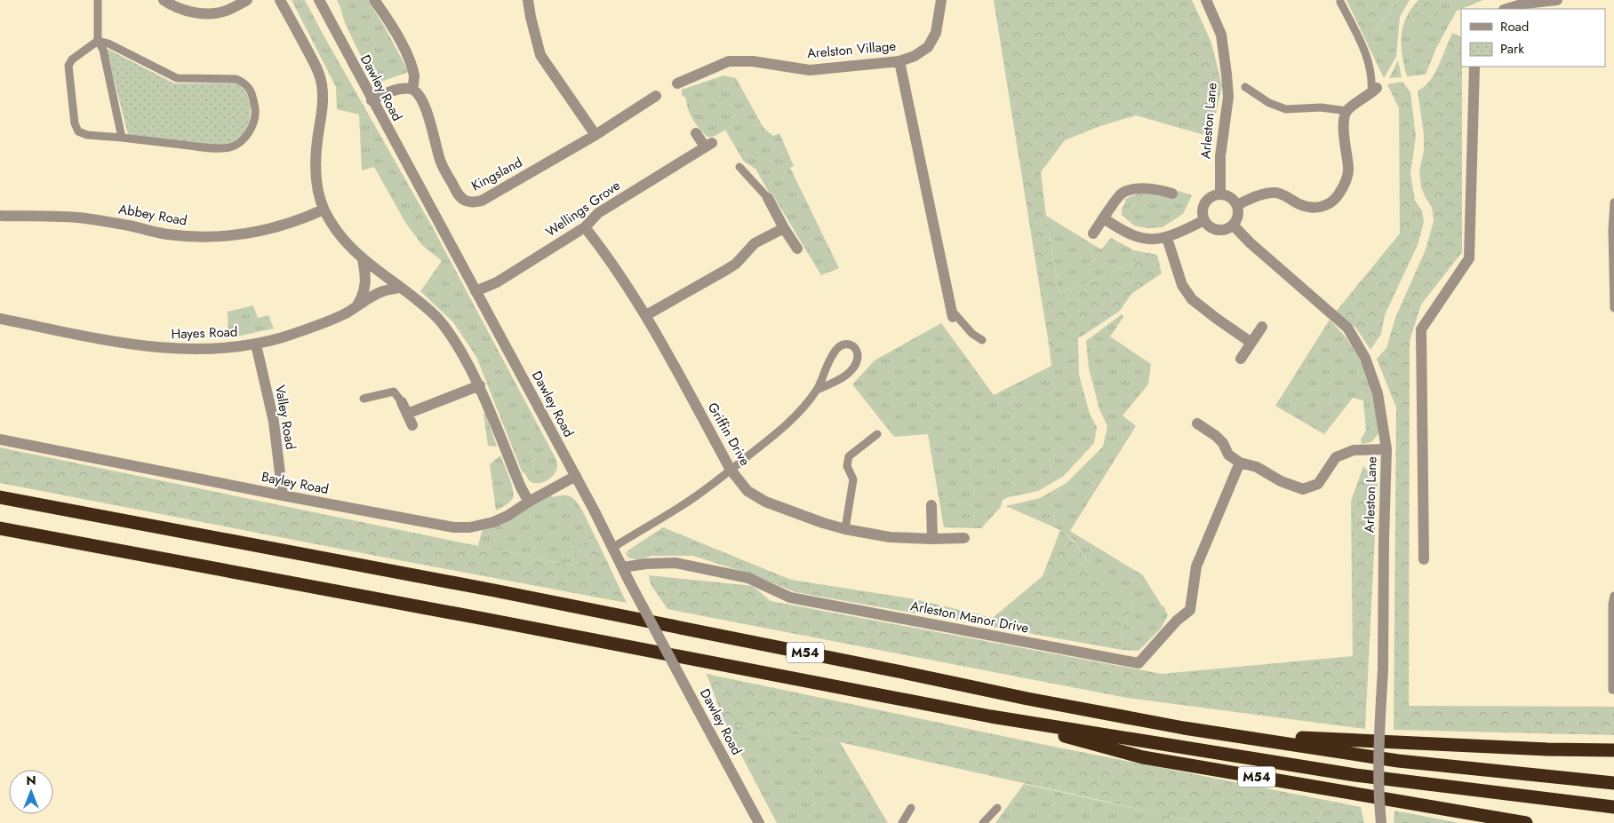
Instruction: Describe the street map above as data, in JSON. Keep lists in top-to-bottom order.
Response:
{
  "streets": {
    "highway": ["M54"],
    "street": [
      "Arelston Village",
      "Dawley Road",
      "Arleston Lane",
      "Kingsland",
      "Wellings Grove",
      "Abbey Road",
      "Hayes Road",
      "Valley Road",
      "Griffin Drive",
      "Bayley Road",
      "Arleston Manor Drive"
    ]
  },
  "crossings": [
    ["Dawley Road", "Kingsland"],
    ["Dawley Road", "Wellings Grove"],
    ["Dawley Road", "Bayley Road"],
    ["Dawley Road", "Arleston Manor Drive"],
    ["Wellings Grove", "Griffin Drive"],
    ["Hayes Road", "Valley Road"],
    ["Valley Road", "Bayley Road"]
  ],
  "legend": ["Road", "Park"],
  "north": "top"
}
